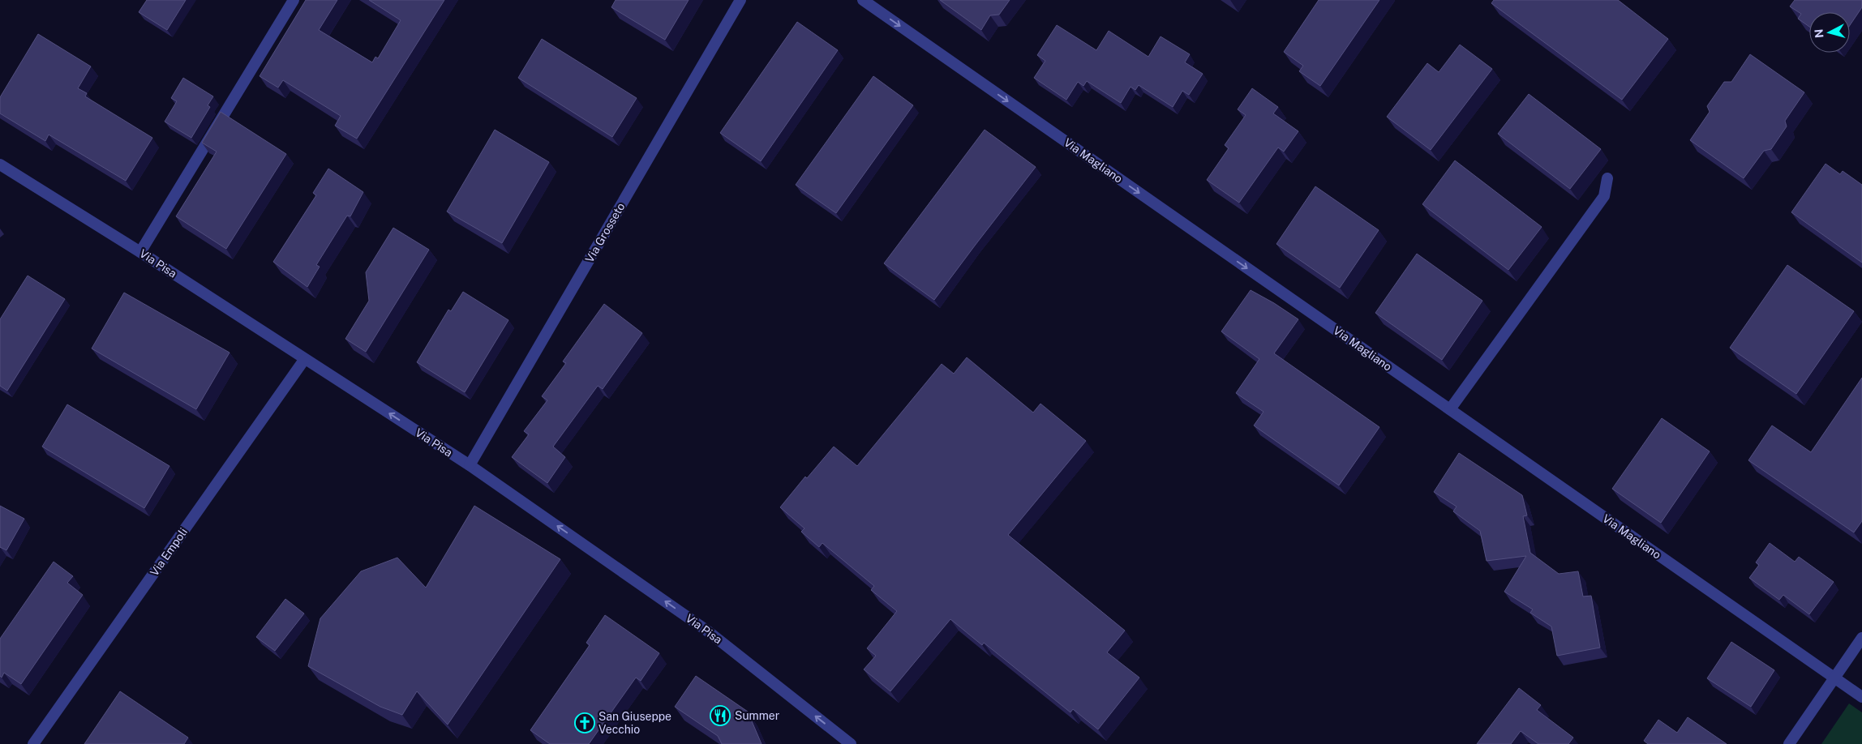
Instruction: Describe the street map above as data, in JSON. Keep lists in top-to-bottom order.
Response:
{
  "streets": {
    "street": [
      "Via Magliano",
      "Via Grosseto",
      "Via Pisa",
      "Via Empoli"
    ]
  },
  "crossings": [
    ["Via Grosseto", "Via Pisa"],
    ["Via Pisa", "Via Empoli"]
  ],
  "one_way": ["Via Magliano", "Via Pisa"],
  "places": {
    "restaurant": ["Summer"],
    "church": ["San Giuseppe Vecchio"]
  },
  "north": "left"
}
